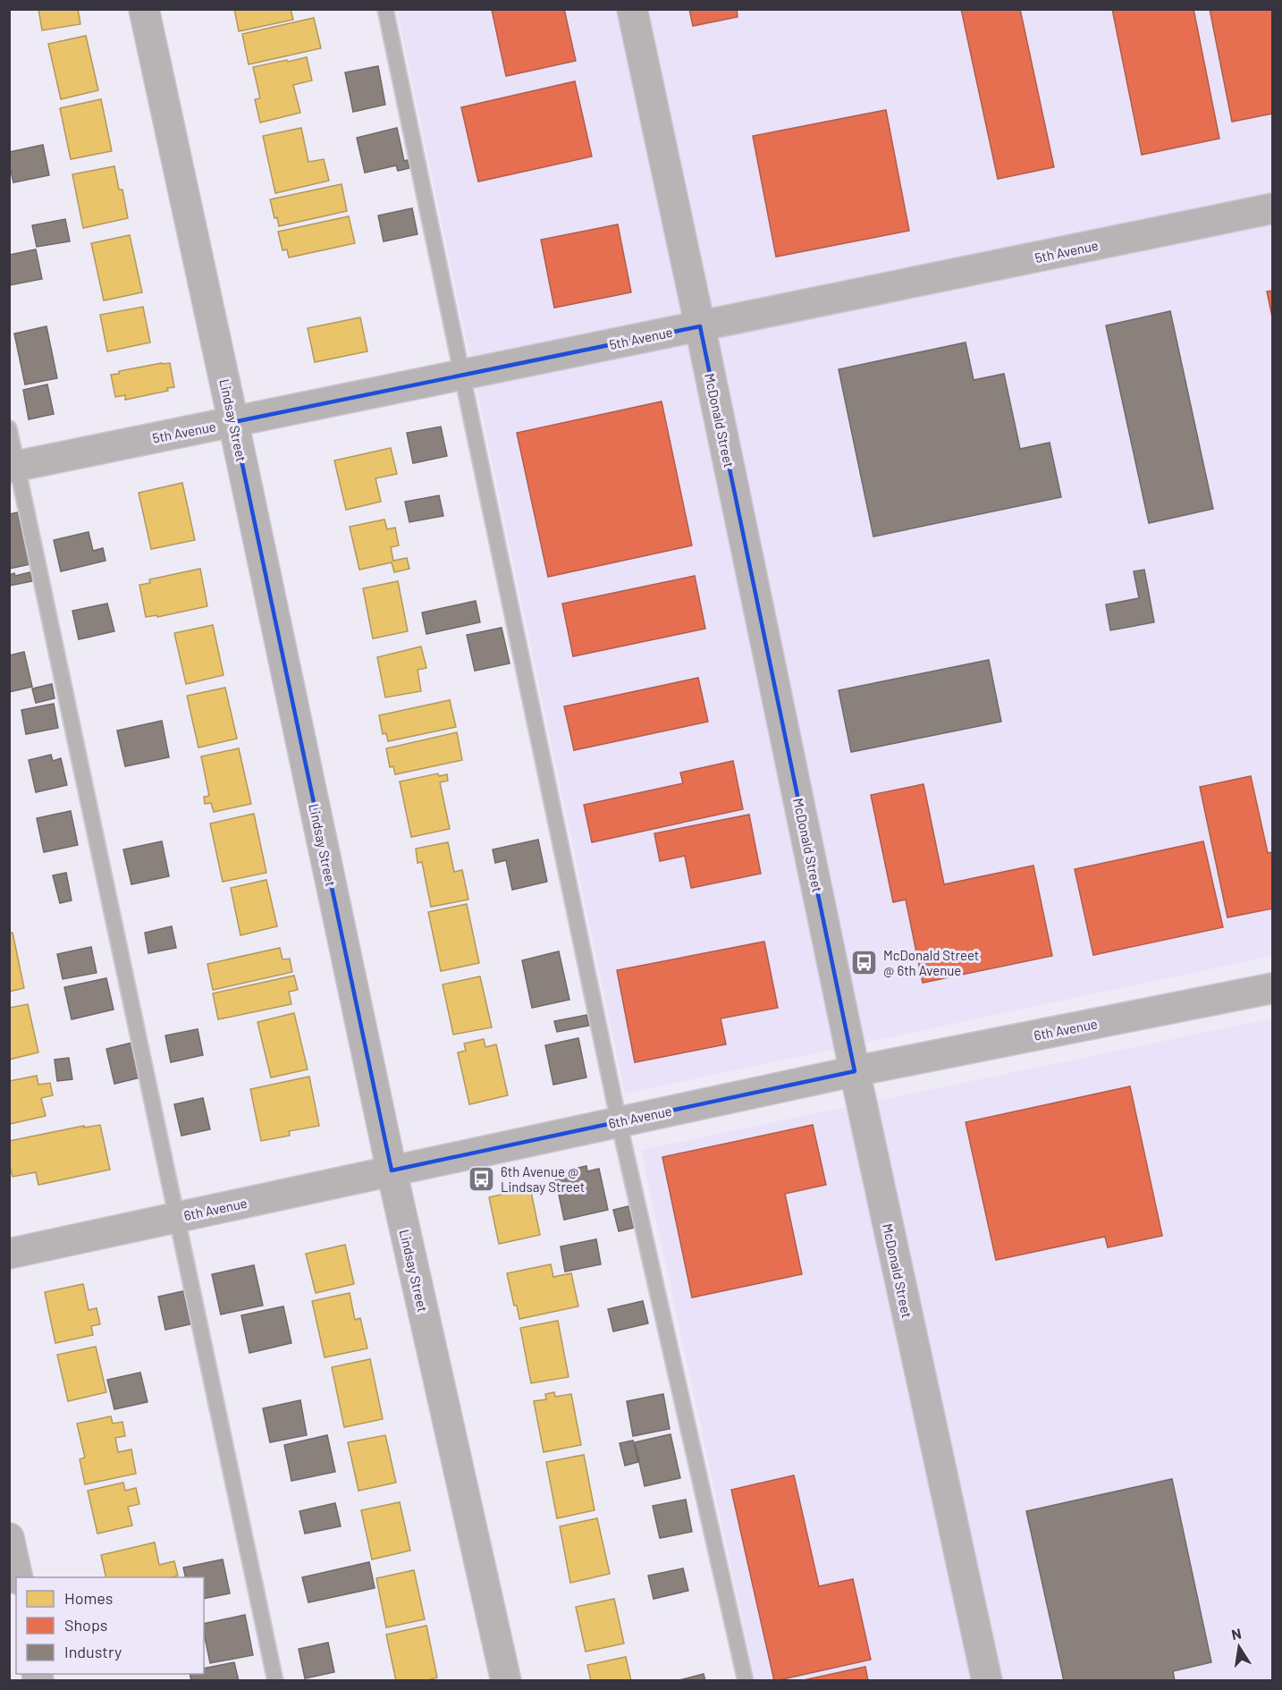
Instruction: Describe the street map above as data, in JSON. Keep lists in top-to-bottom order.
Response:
{
  "streets": {
    "street": [
      "5th Avenue",
      "Lindsay Street",
      "McDonald Street",
      "6th Avenue"
    ]
  },
  "crossings": [
    ["5th Avenue", "Lindsay Street"],
    ["5th Avenue", "McDonald Street"],
    ["Lindsay Street", "6th Avenue"],
    ["McDonald Street", "6th Avenue"]
  ],
  "places": {
    "bus stop": ["McDonald Street @ 6th Avenue", "6th Avenue @ Lindsay Street"]
  },
  "legend": ["Homes", "Shops", "Industry"],
  "north": "top"
}
